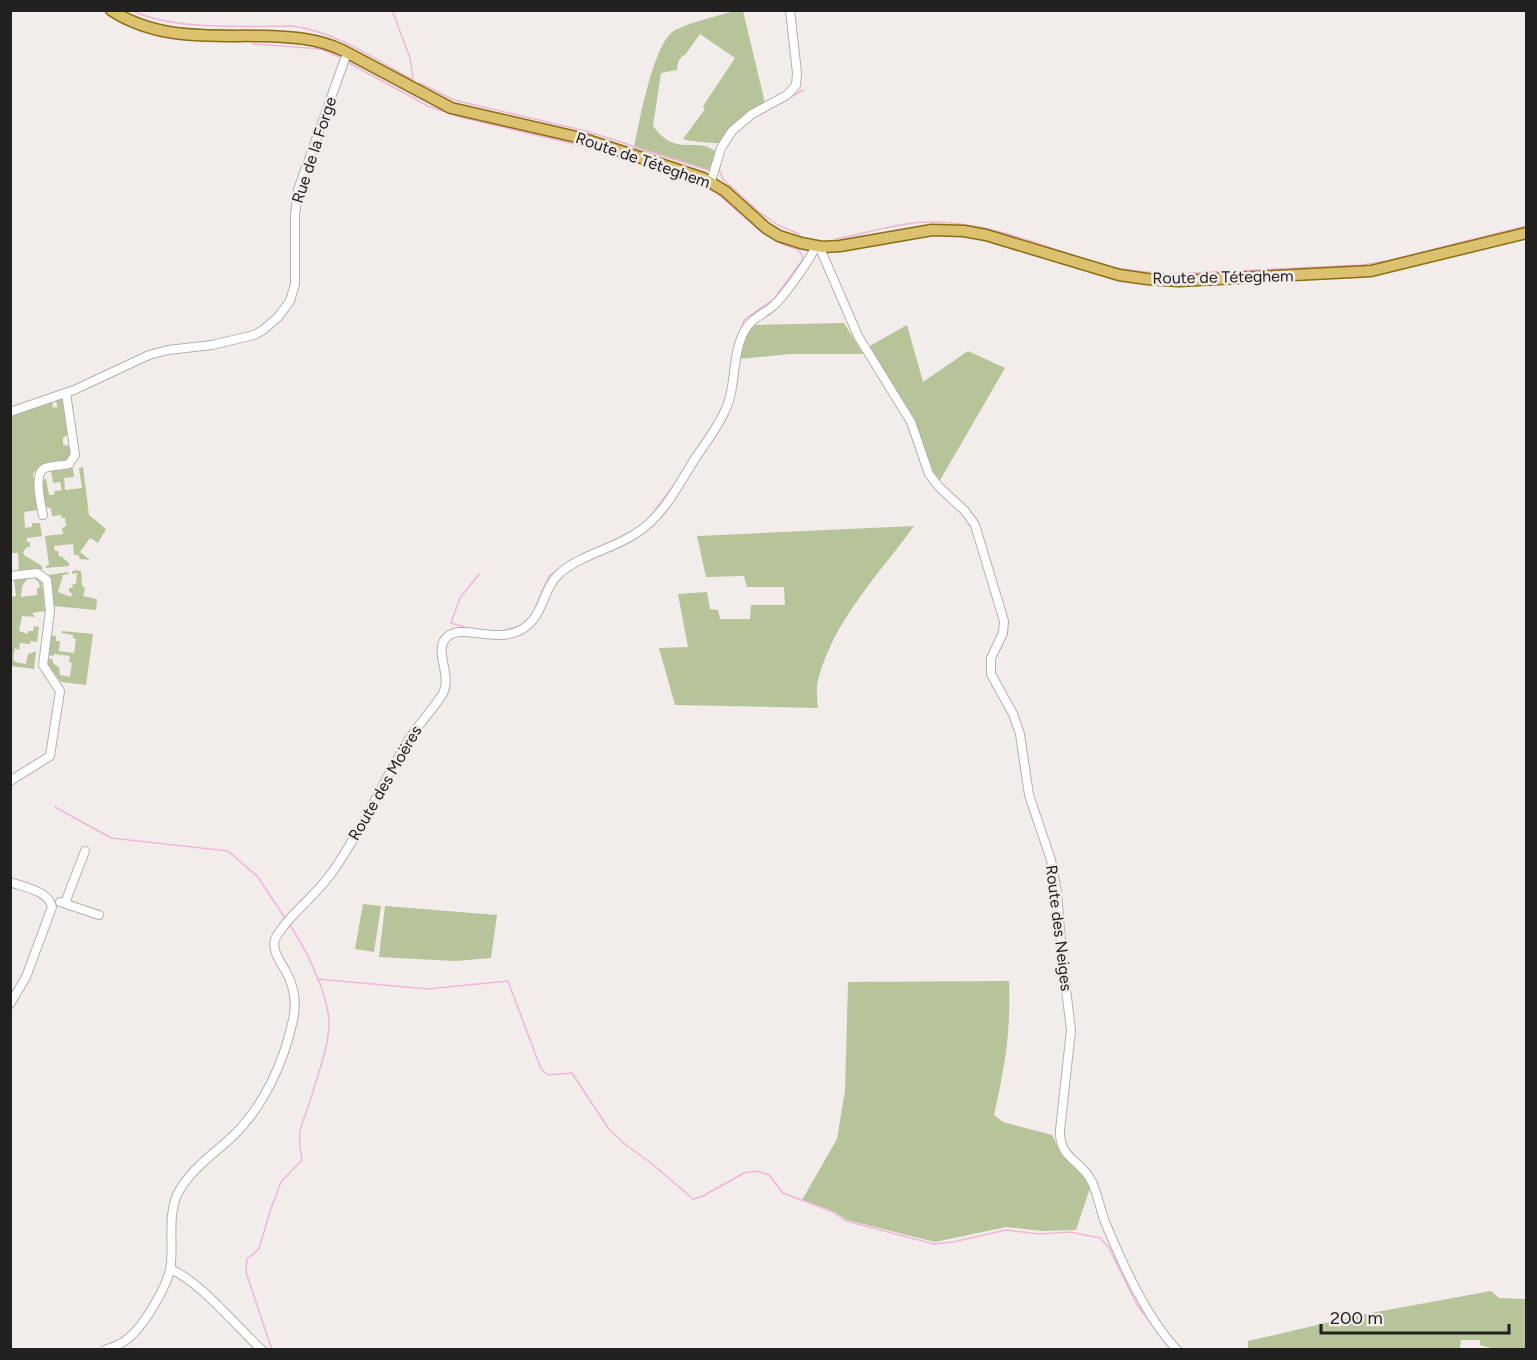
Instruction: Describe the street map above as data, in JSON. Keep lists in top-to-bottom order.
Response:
{
  "streets": {
    "main road": ["Route de Téteghem"],
    "street": ["Rue de la Forge", "Route des Moëres", "Route des Neiges"]
  },
  "crossings": [
    ["Rue de la Forge", "Route de Téteghem"],
    ["Route de Téteghem", "Route des Moëres"],
    ["Route de Téteghem", "Route des Neiges"],
    ["Route des Moëres", "Route des Neiges"]
  ],
  "scale_bar": "200 m"
}
